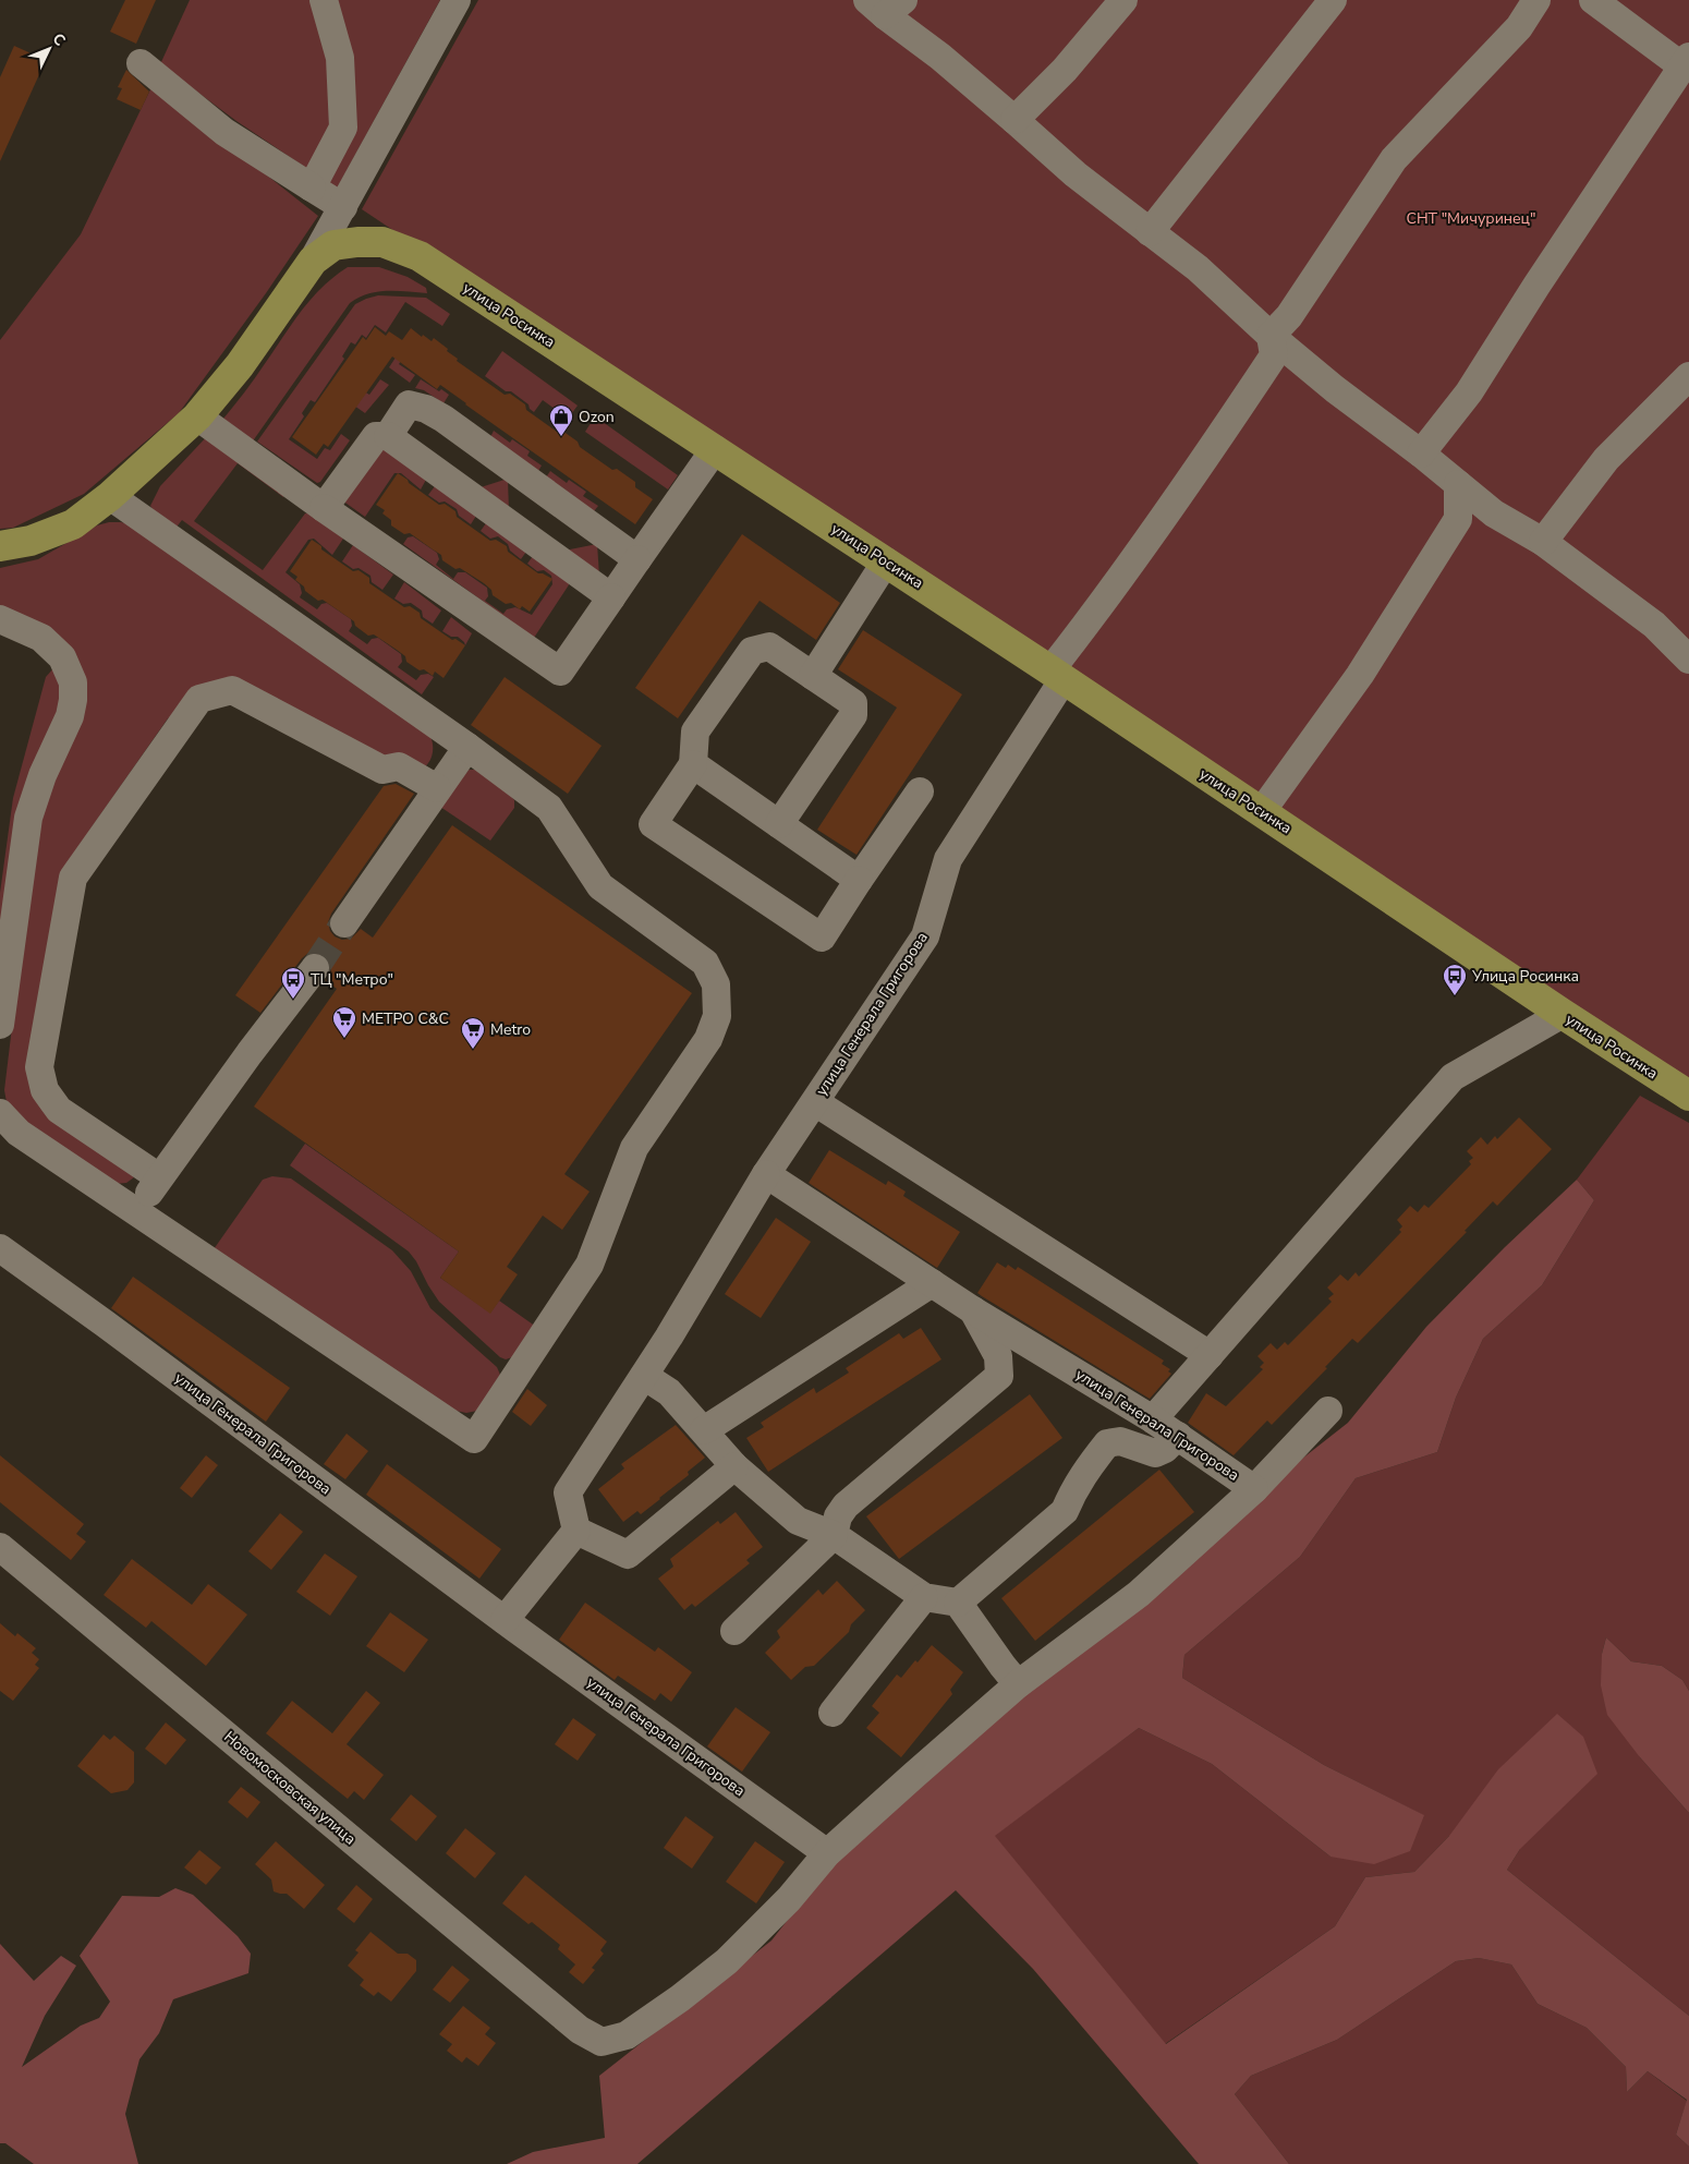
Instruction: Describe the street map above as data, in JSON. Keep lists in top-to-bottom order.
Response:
{
  "streets": {
    "main road": ["улица Росинка"],
    "street": ["улица Генерала Григорова", "Новомосковская улица"]
  },
  "crossings": [
    ["улица Росинка", "улица Генерала Григорова"],
    ["улица Генерала Григорова", "Новомосковская улица"]
  ],
  "parks": ["СНТ \"Мичуринец\""],
  "places": {
    "shop": ["Ozon"],
    "bus stop": ["Улица Росинка", "ТЦ \"Метро\""],
    "supermarket": ["МЕТРО С&С", "Metro"]
  },
  "north": "top right"
}
